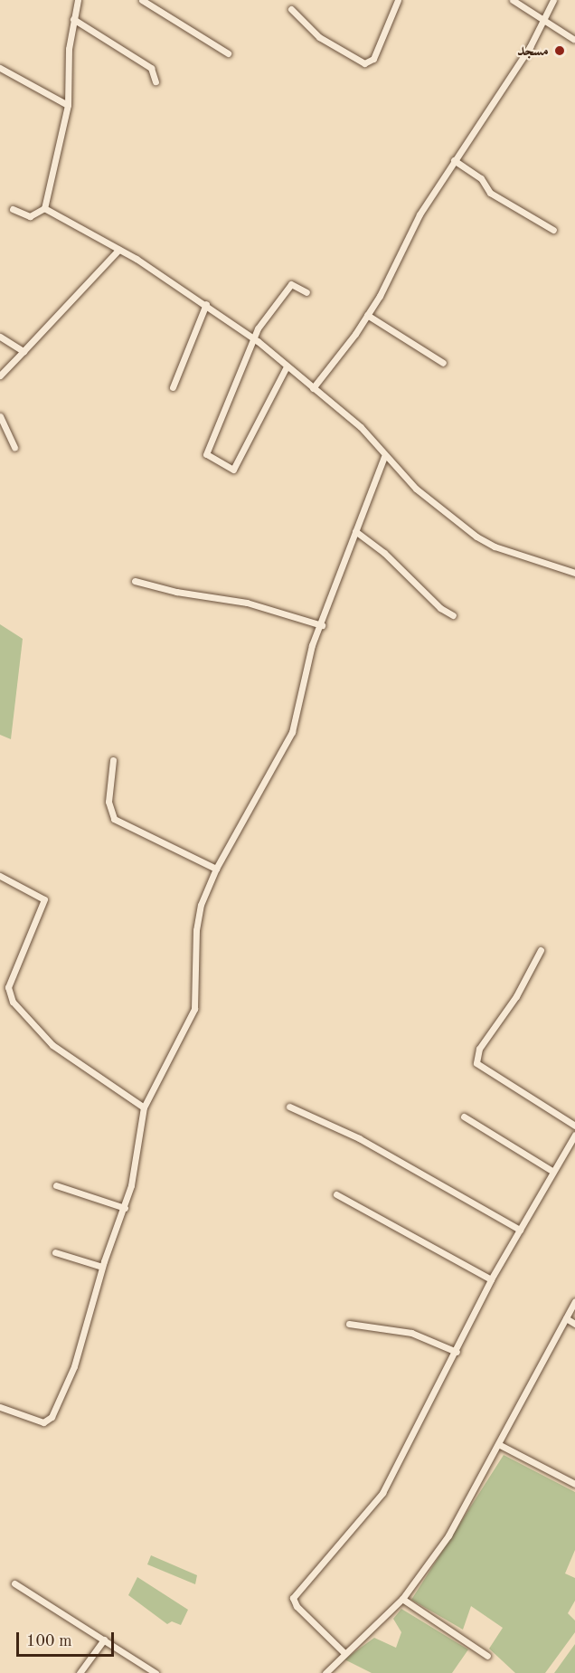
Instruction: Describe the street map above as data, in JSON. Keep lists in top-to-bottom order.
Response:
{
  "places": ["مسجد"],
  "scale_bar": "100 m"
}
